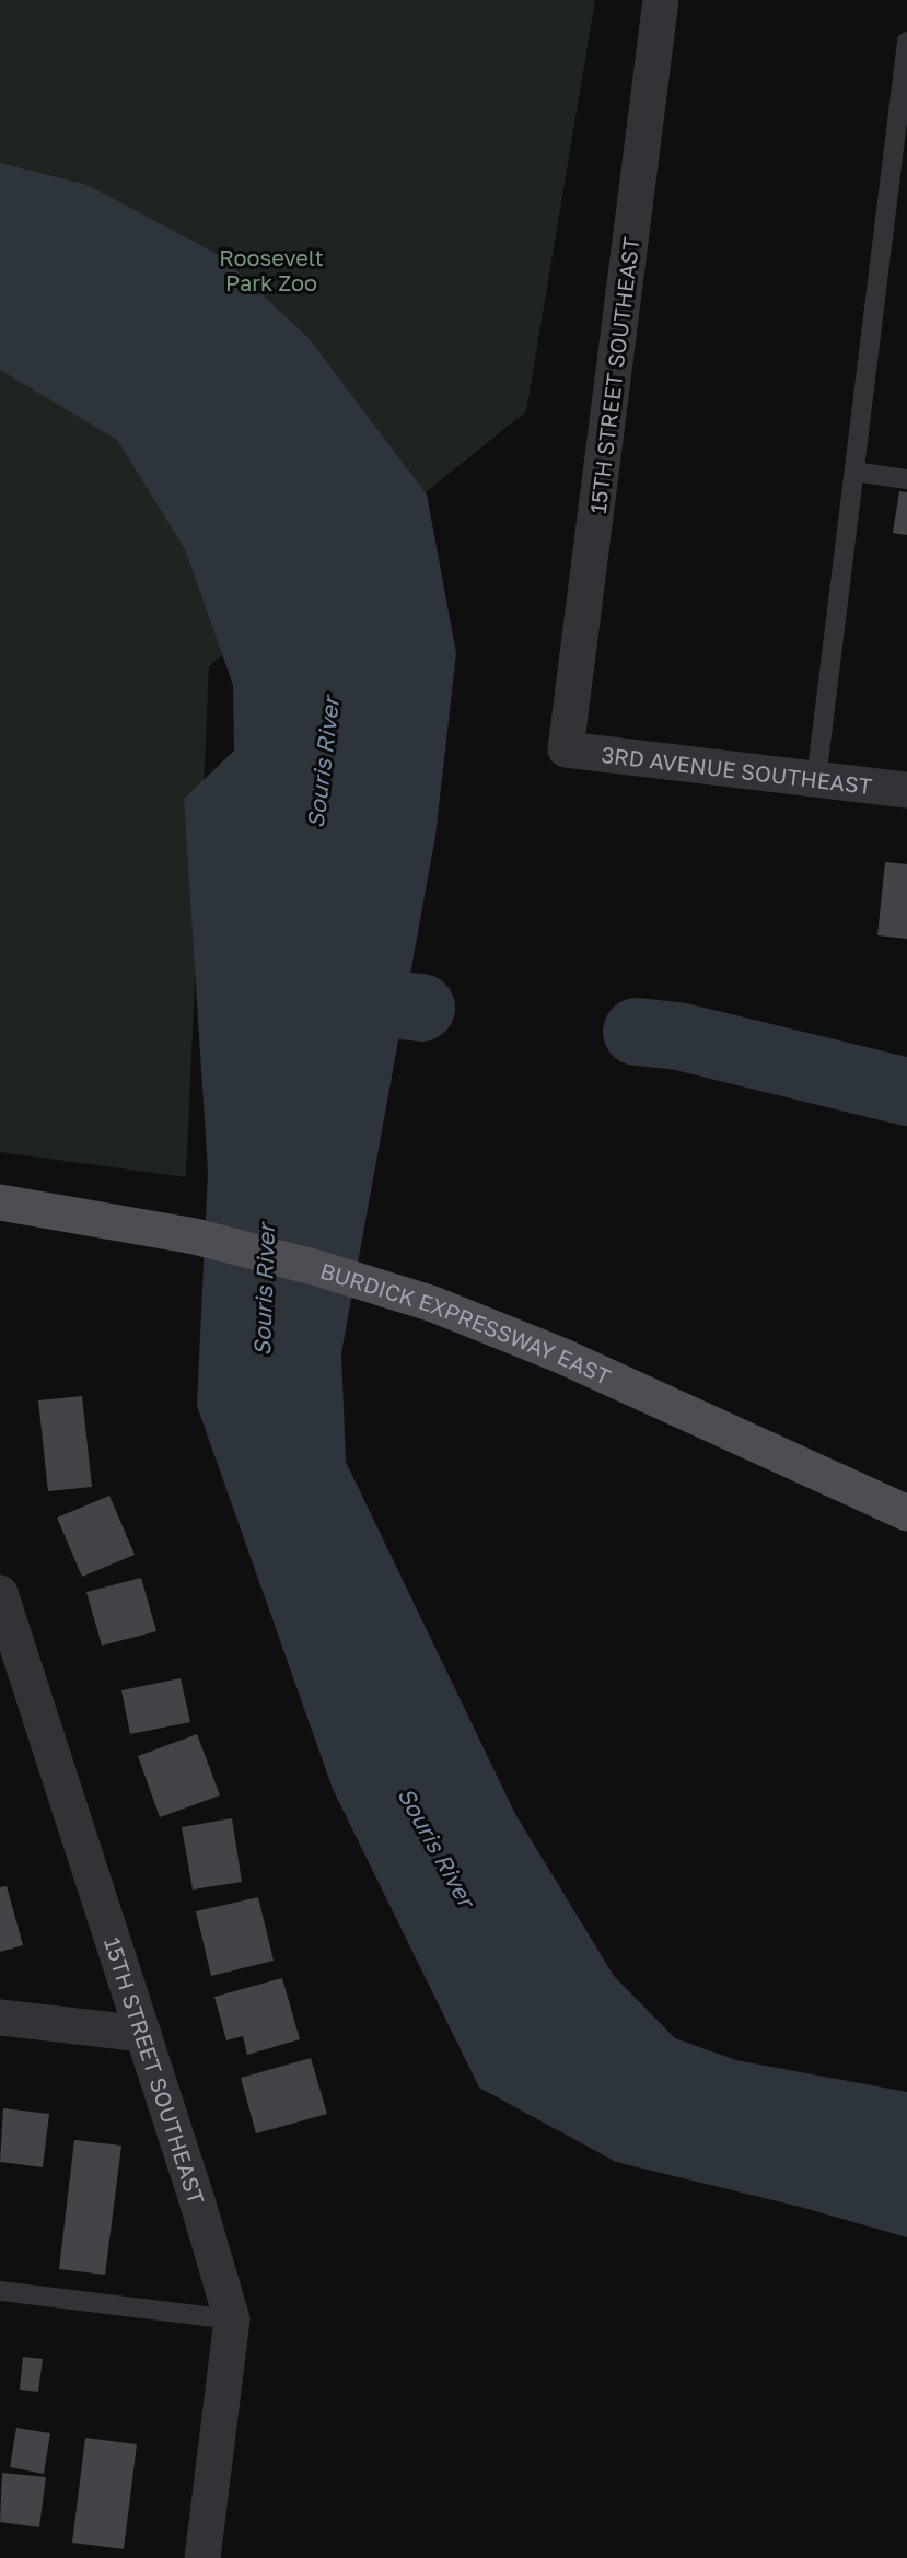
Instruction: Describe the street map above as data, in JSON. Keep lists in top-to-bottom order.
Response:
{
  "streets": {
    "main road": ["BURDICK EXPRESSWAY EAST"],
    "street": ["15TH STREET SOUTHEAST", "3RD AVENUE SOUTHEAST"]
  },
  "crossings": [
    ["15TH STREET SOUTHEAST", "3RD AVENUE SOUTHEAST"]
  ],
  "water": ["Souris River"],
  "parks": ["Roosevelt Park Zoo"]
}
